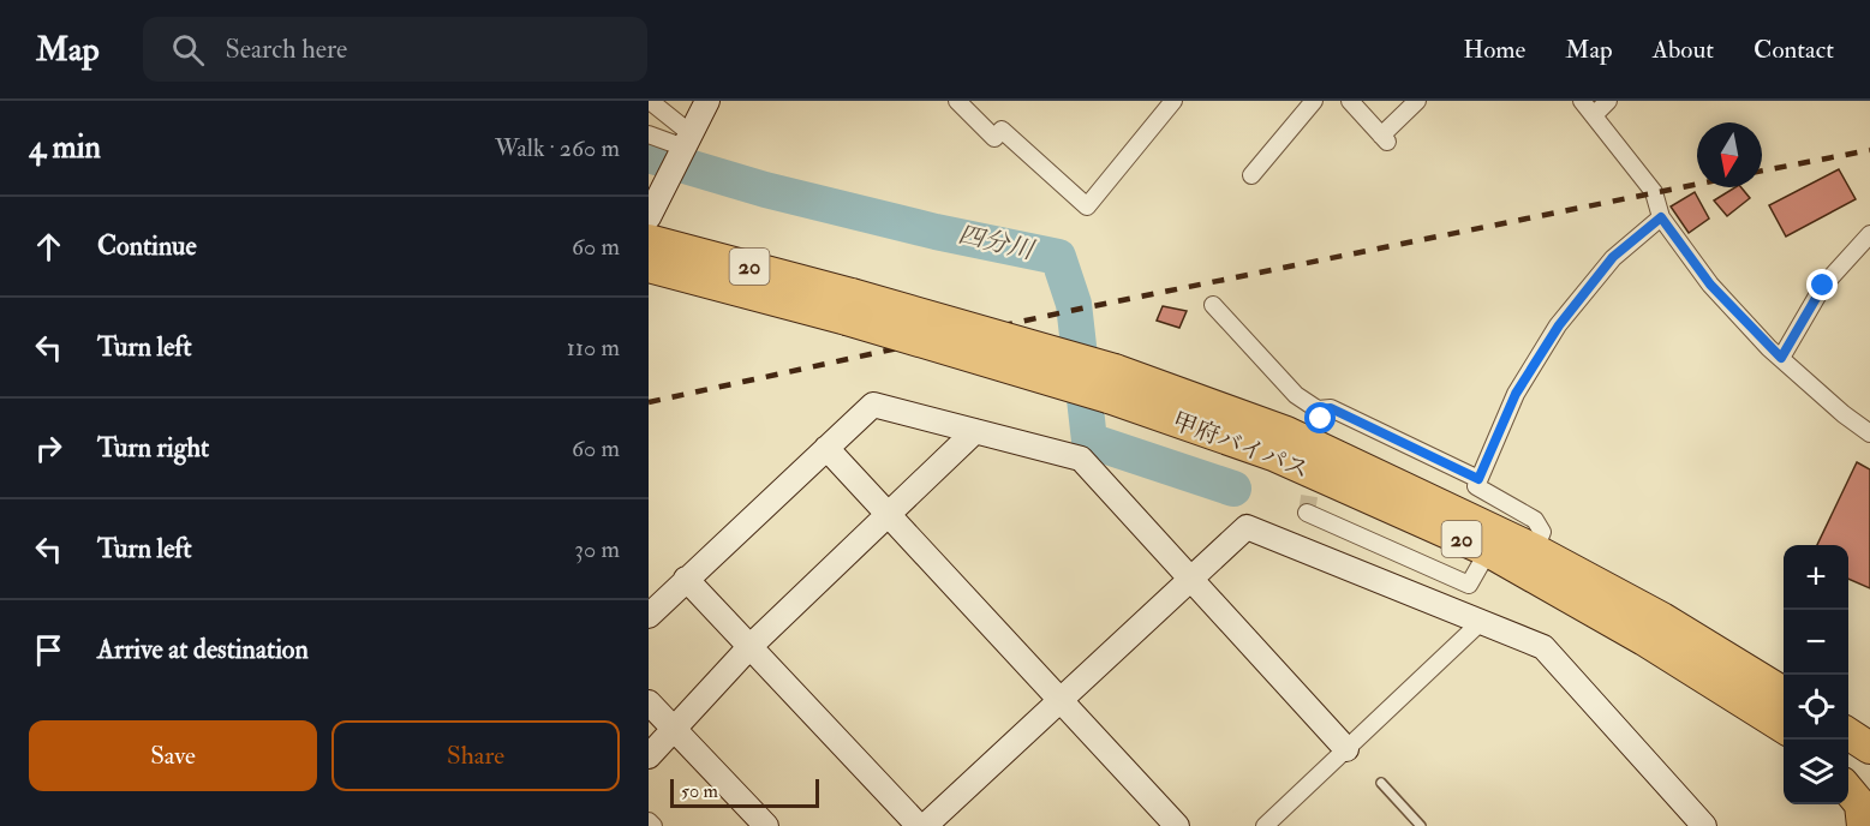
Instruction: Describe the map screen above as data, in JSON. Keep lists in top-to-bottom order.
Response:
{
  "streets": {
    "highway": ["20", "甲府バイパス"]
  },
  "water": ["四分川"],
  "scale_bar": "50 m",
  "north": "bottom",
  "page": {
    "header": "Map",
    "search": "Search here",
    "nav": [
      "Home",
      "Map",
      "About",
      "Contact"
    ],
    "heading": ["4 min", "Walk · 260 m"],
    "list": [
      ["Continue", "60 m"],
      ["Turn left", "110 m"],
      ["Turn right", "60 m"],
      ["Turn left", "30 m"],
      "Arrive at destination"
    ],
    "map_buttons": ["+", "−"],
    "buttons": ["Save", "Share"],
    "scale": "50 m"
  }
}
